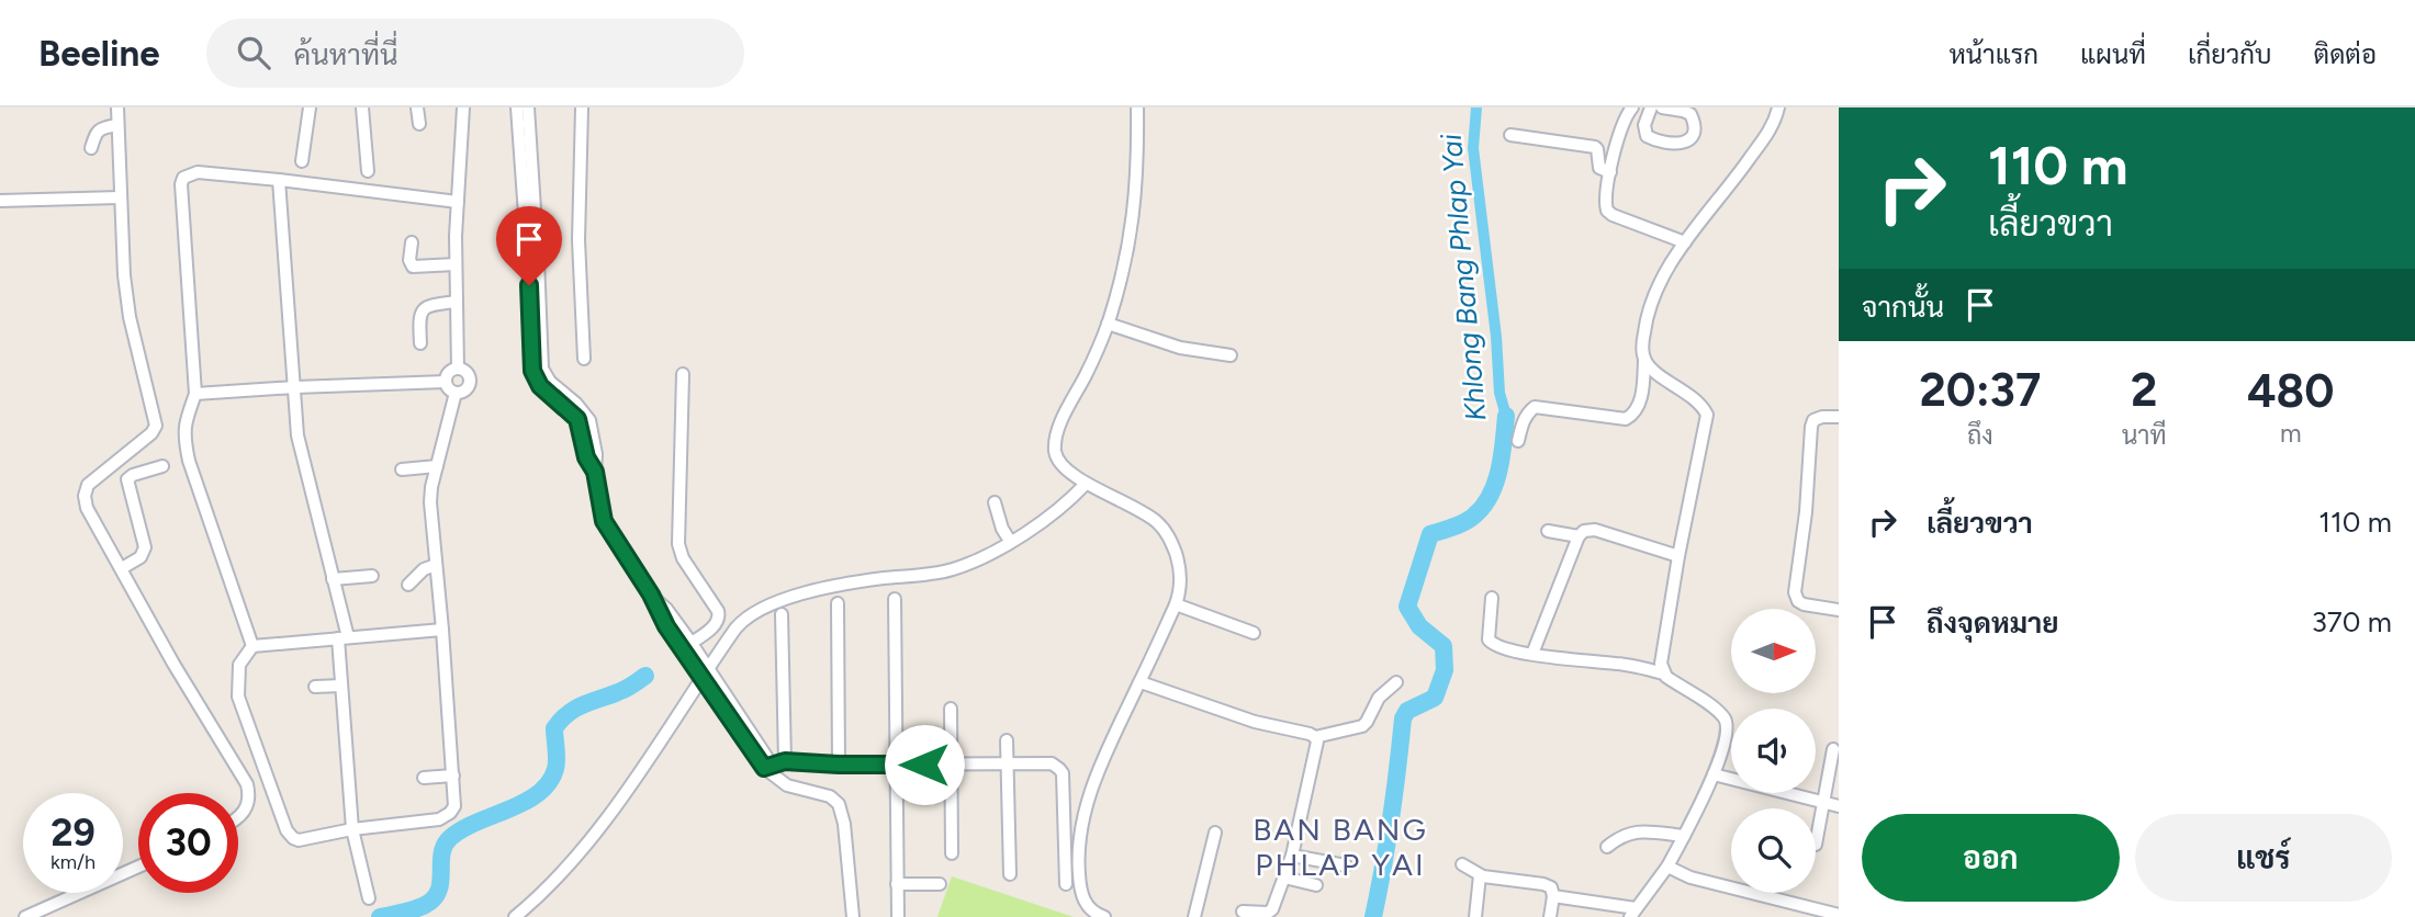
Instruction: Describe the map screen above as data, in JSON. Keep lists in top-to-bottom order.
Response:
{
  "districts": ["BAN BANG PHLAP YAI"],
  "water": ["Khlong Bang Phlap Yai"],
  "north": "right",
  "page": {
    "header": "Beeline",
    "search": "ค้นหาที่นี่",
    "nav": [
      "หน้าแรก",
      "แผนที่",
      "เกี่ยวกับ",
      "ติดต่อ"
    ],
    "turn": ["110 m", "เลี้ยวขวา"],
    "then": "จากนั้น",
    "eta": [
      "20:37",
      "ถึง",
      "2",
      "นาที",
      "480",
      "m"
    ],
    "list": [
      {
        "name": "เลี้ยวขวา",
        "value": "110 m"
      },
      {
        "name": "ถึงจุดหมาย",
        "value": "370 m"
      }
    ],
    "speed": "29 km/h",
    "limit": "30",
    "buttons": ["ออก", "แชร์"]
  }
}
